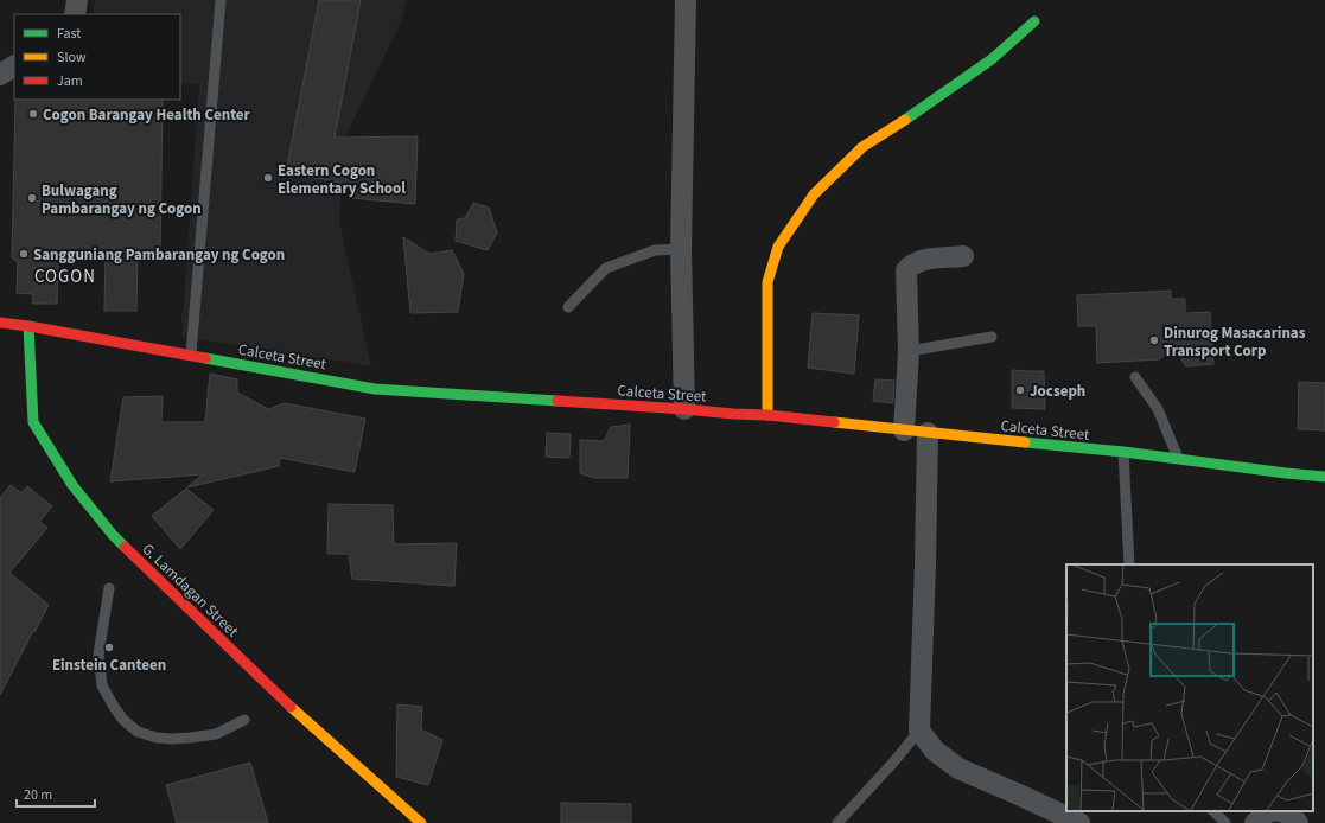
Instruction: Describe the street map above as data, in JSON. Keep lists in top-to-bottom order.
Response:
{
  "streets": {
    "main road": ["Calceta Street", "G. Lamdagan Street"]
  },
  "crossings": [
    ["Calceta Street", "G. Lamdagan Street"]
  ],
  "districts": ["COGON"],
  "places": [
    "Cogon Barangay Health Center",
    "Eastern Cogon Elementary School",
    "Bulwagang Pambarangay ng Cogon",
    "Sangguniang Pambarangay ng Cogon",
    "Dinurog Masacarinas Transport Corp",
    "Jocseph",
    "Einstein Canteen"
  ],
  "legend": ["Fast", "Slow", "Jam"],
  "scale_bar": "20 m"
}
